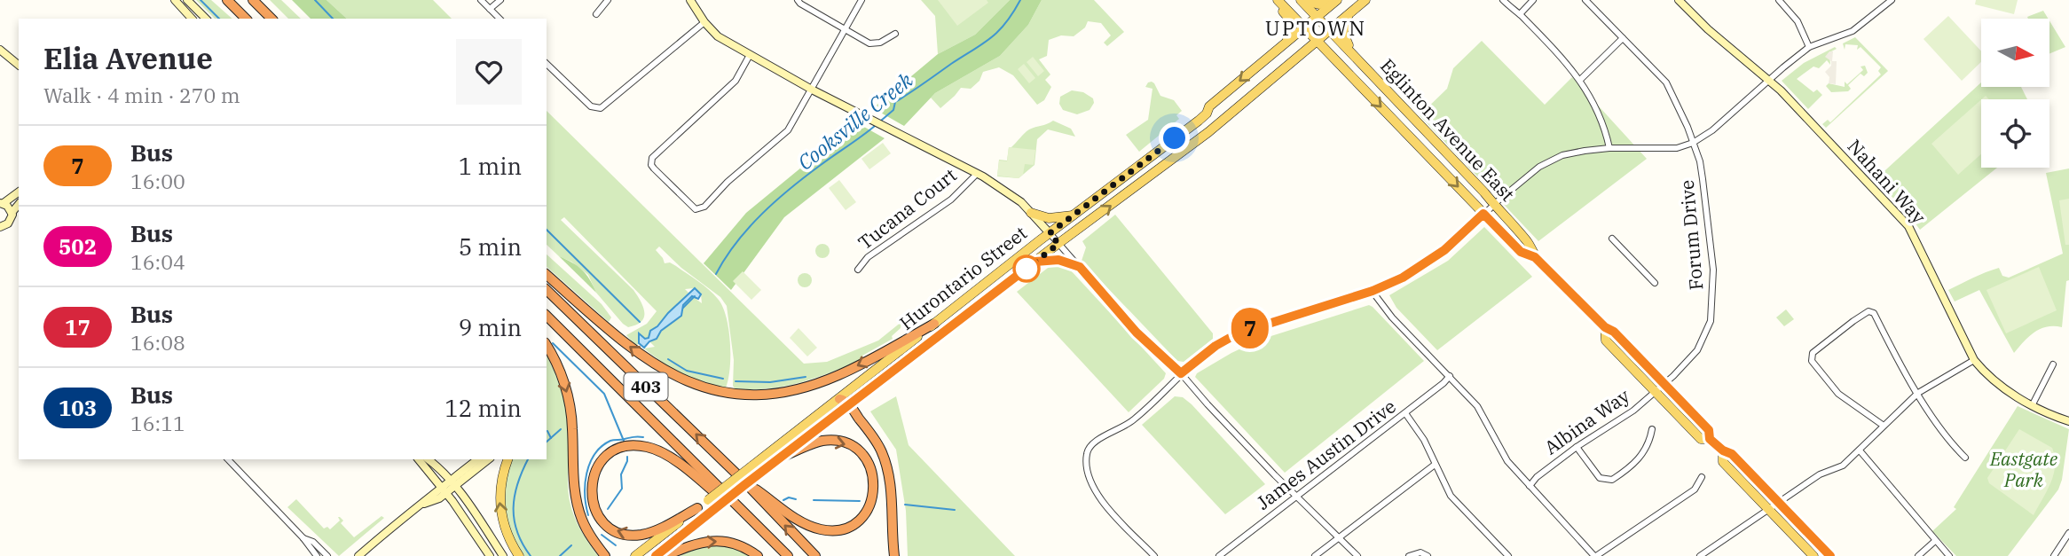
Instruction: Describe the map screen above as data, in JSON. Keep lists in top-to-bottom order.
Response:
{
  "streets": {
    "highway": ["403"],
    "main road": ["Eglinton Avenue East", "Hurontario Street"],
    "street": [
      "Nahani Way",
      "Tucana Court",
      "Forum Drive",
      "Albina Way",
      "James Austin Drive"
    ]
  },
  "crossings": [
    ["Eglinton Avenue East", "Forum Drive"],
    ["Eglinton Avenue East", "Hurontario Street"],
    ["Eglinton Avenue East", "Albina Way"],
    ["Forum Drive", "Albina Way"]
  ],
  "districts": ["UPTOWN"],
  "water": ["Cooksville Creek"],
  "parks": ["Eastgate Park"],
  "lines": ["bus line 7"],
  "north": "right",
  "page": {
    "on_map": "7",
    "heading": ["Elia Avenue", "Walk · 4 min · 270 m"],
    "list": [
      {
        "mark": "7",
        "name": "Bus",
        "note": "16:00",
        "value": "1 min"
      },
      {
        "mark": "502",
        "name": "Bus",
        "note": "16:04",
        "value": "5 min"
      },
      {
        "mark": "17",
        "name": "Bus",
        "note": "16:08",
        "value": "9 min"
      },
      {
        "mark": "103",
        "name": "Bus",
        "note": "16:11",
        "value": "12 min"
      }
    ]
  }
}
